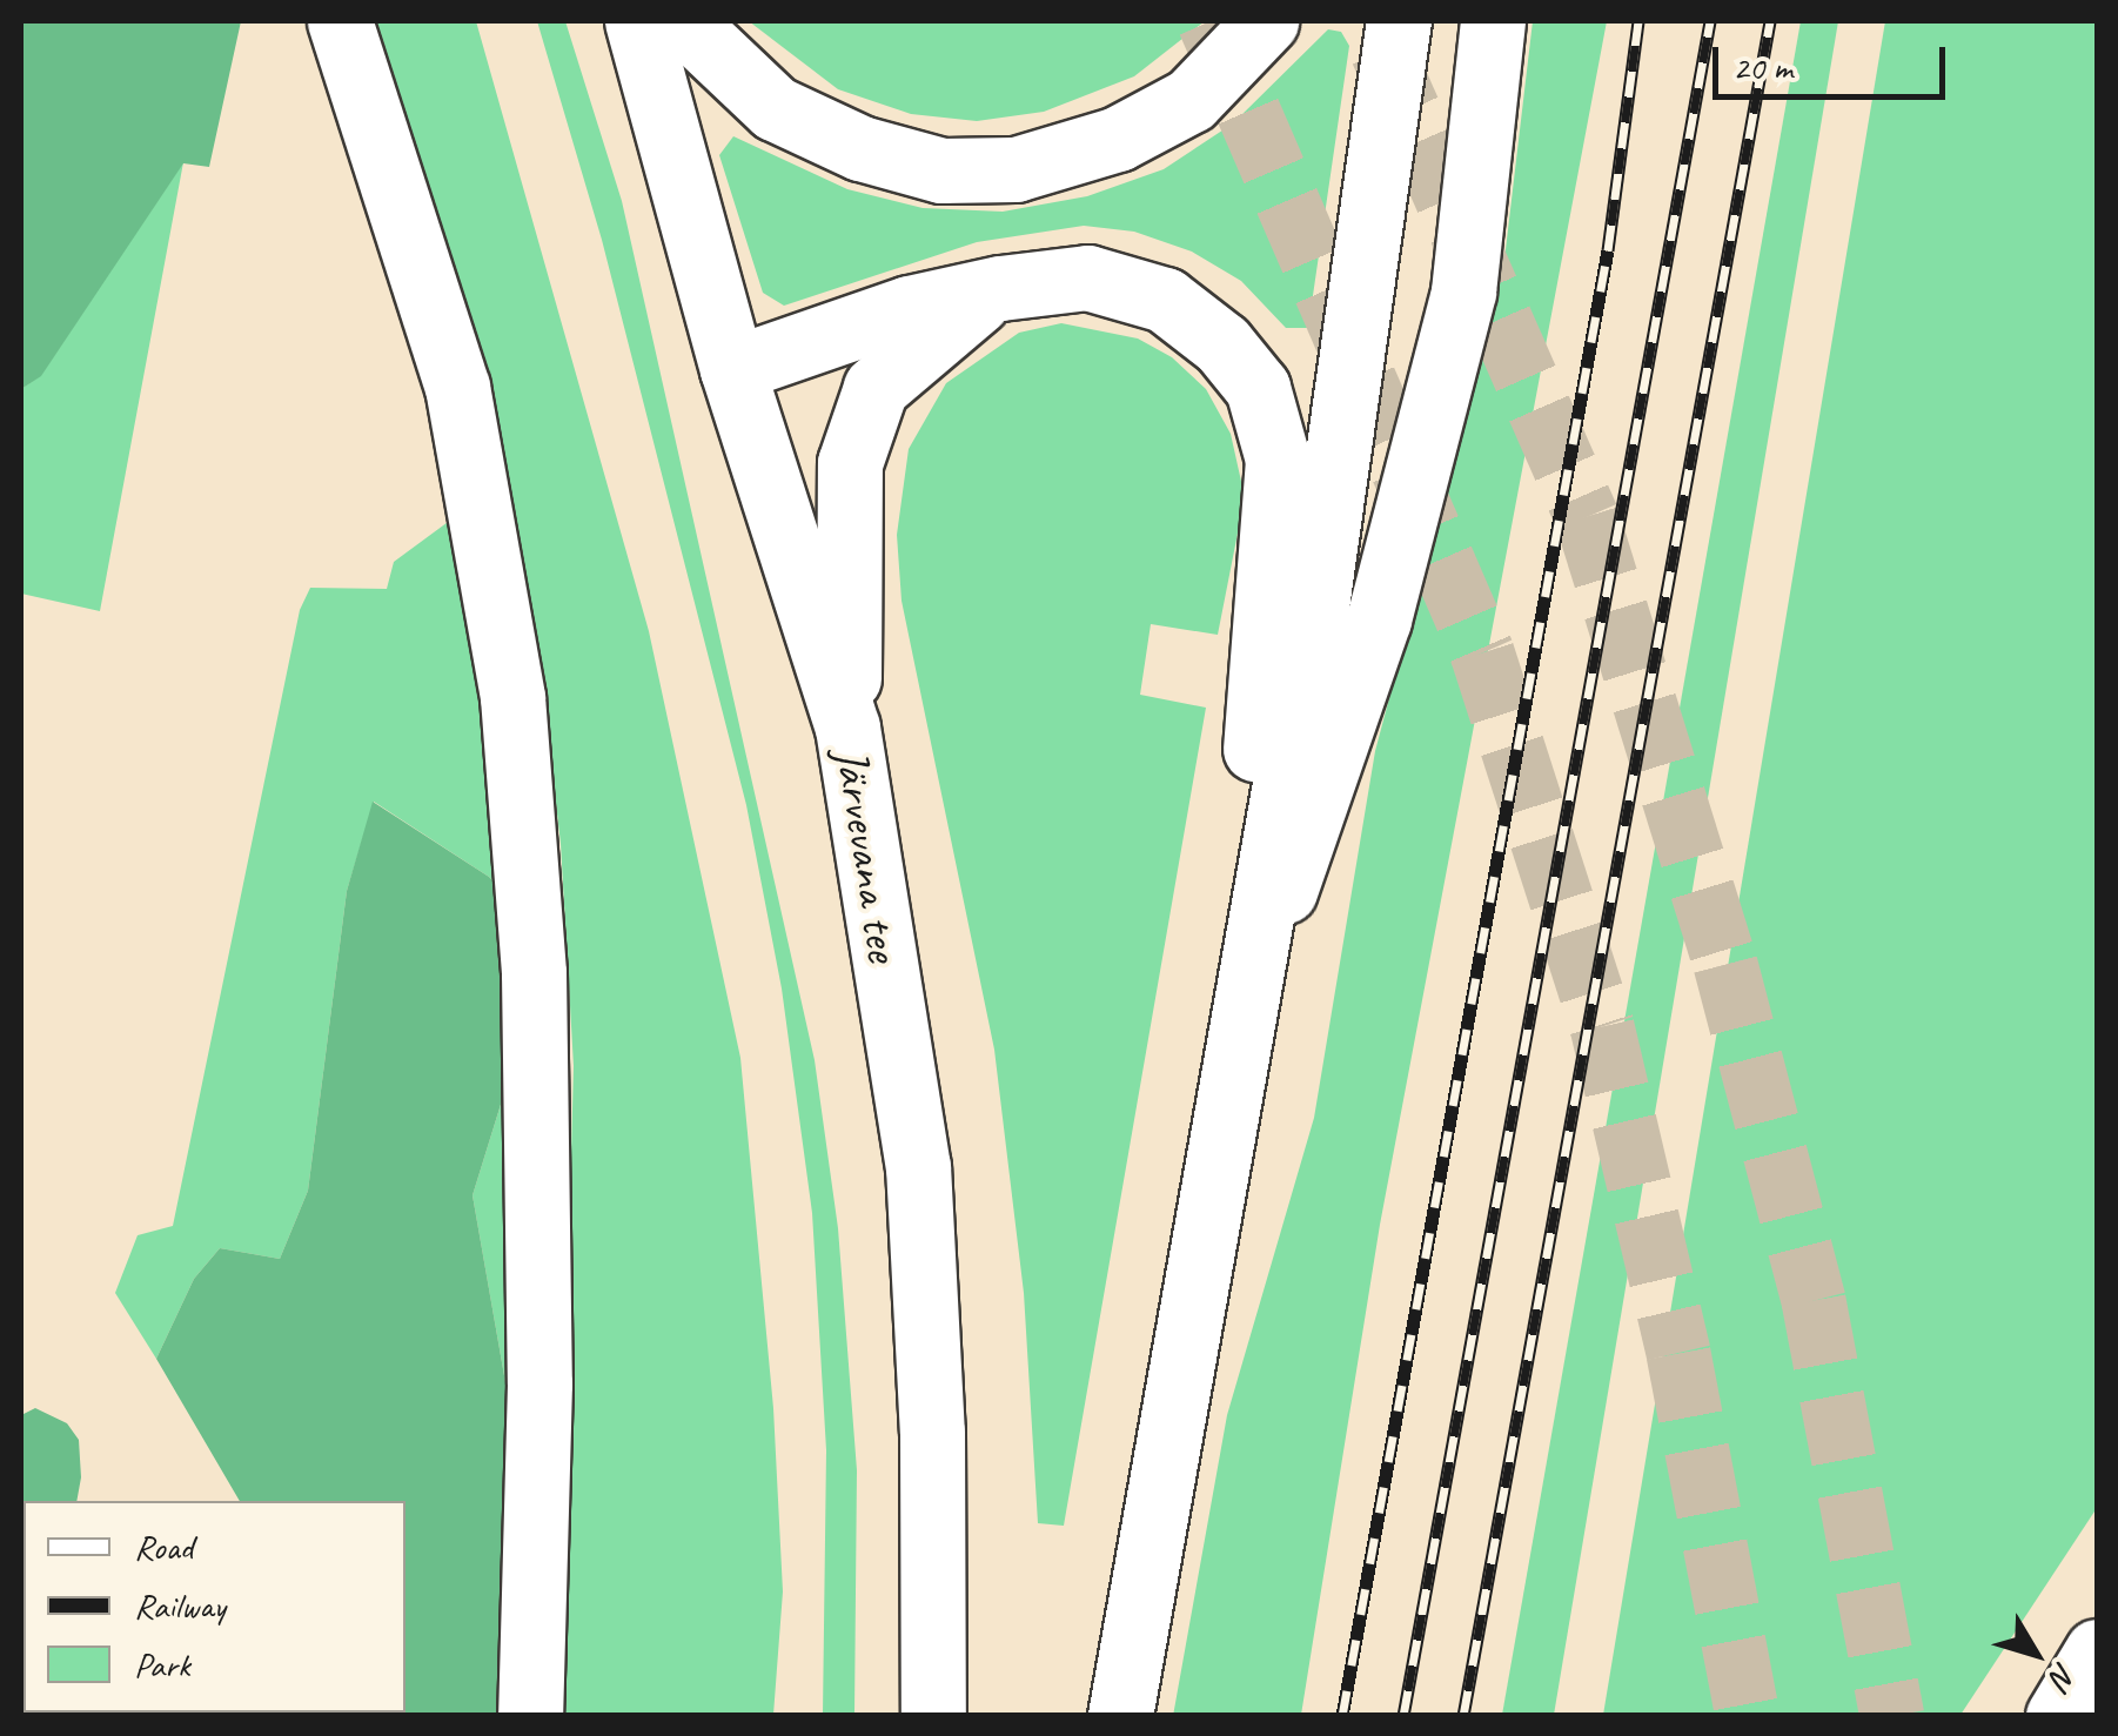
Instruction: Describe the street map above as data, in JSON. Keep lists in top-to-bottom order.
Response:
{
  "streets": {
    "main road": ["Järvevana tee"]
  },
  "legend": ["Road", "Railway", "Park"],
  "scale_bar": "20 m",
  "north": "bottom right"
}
